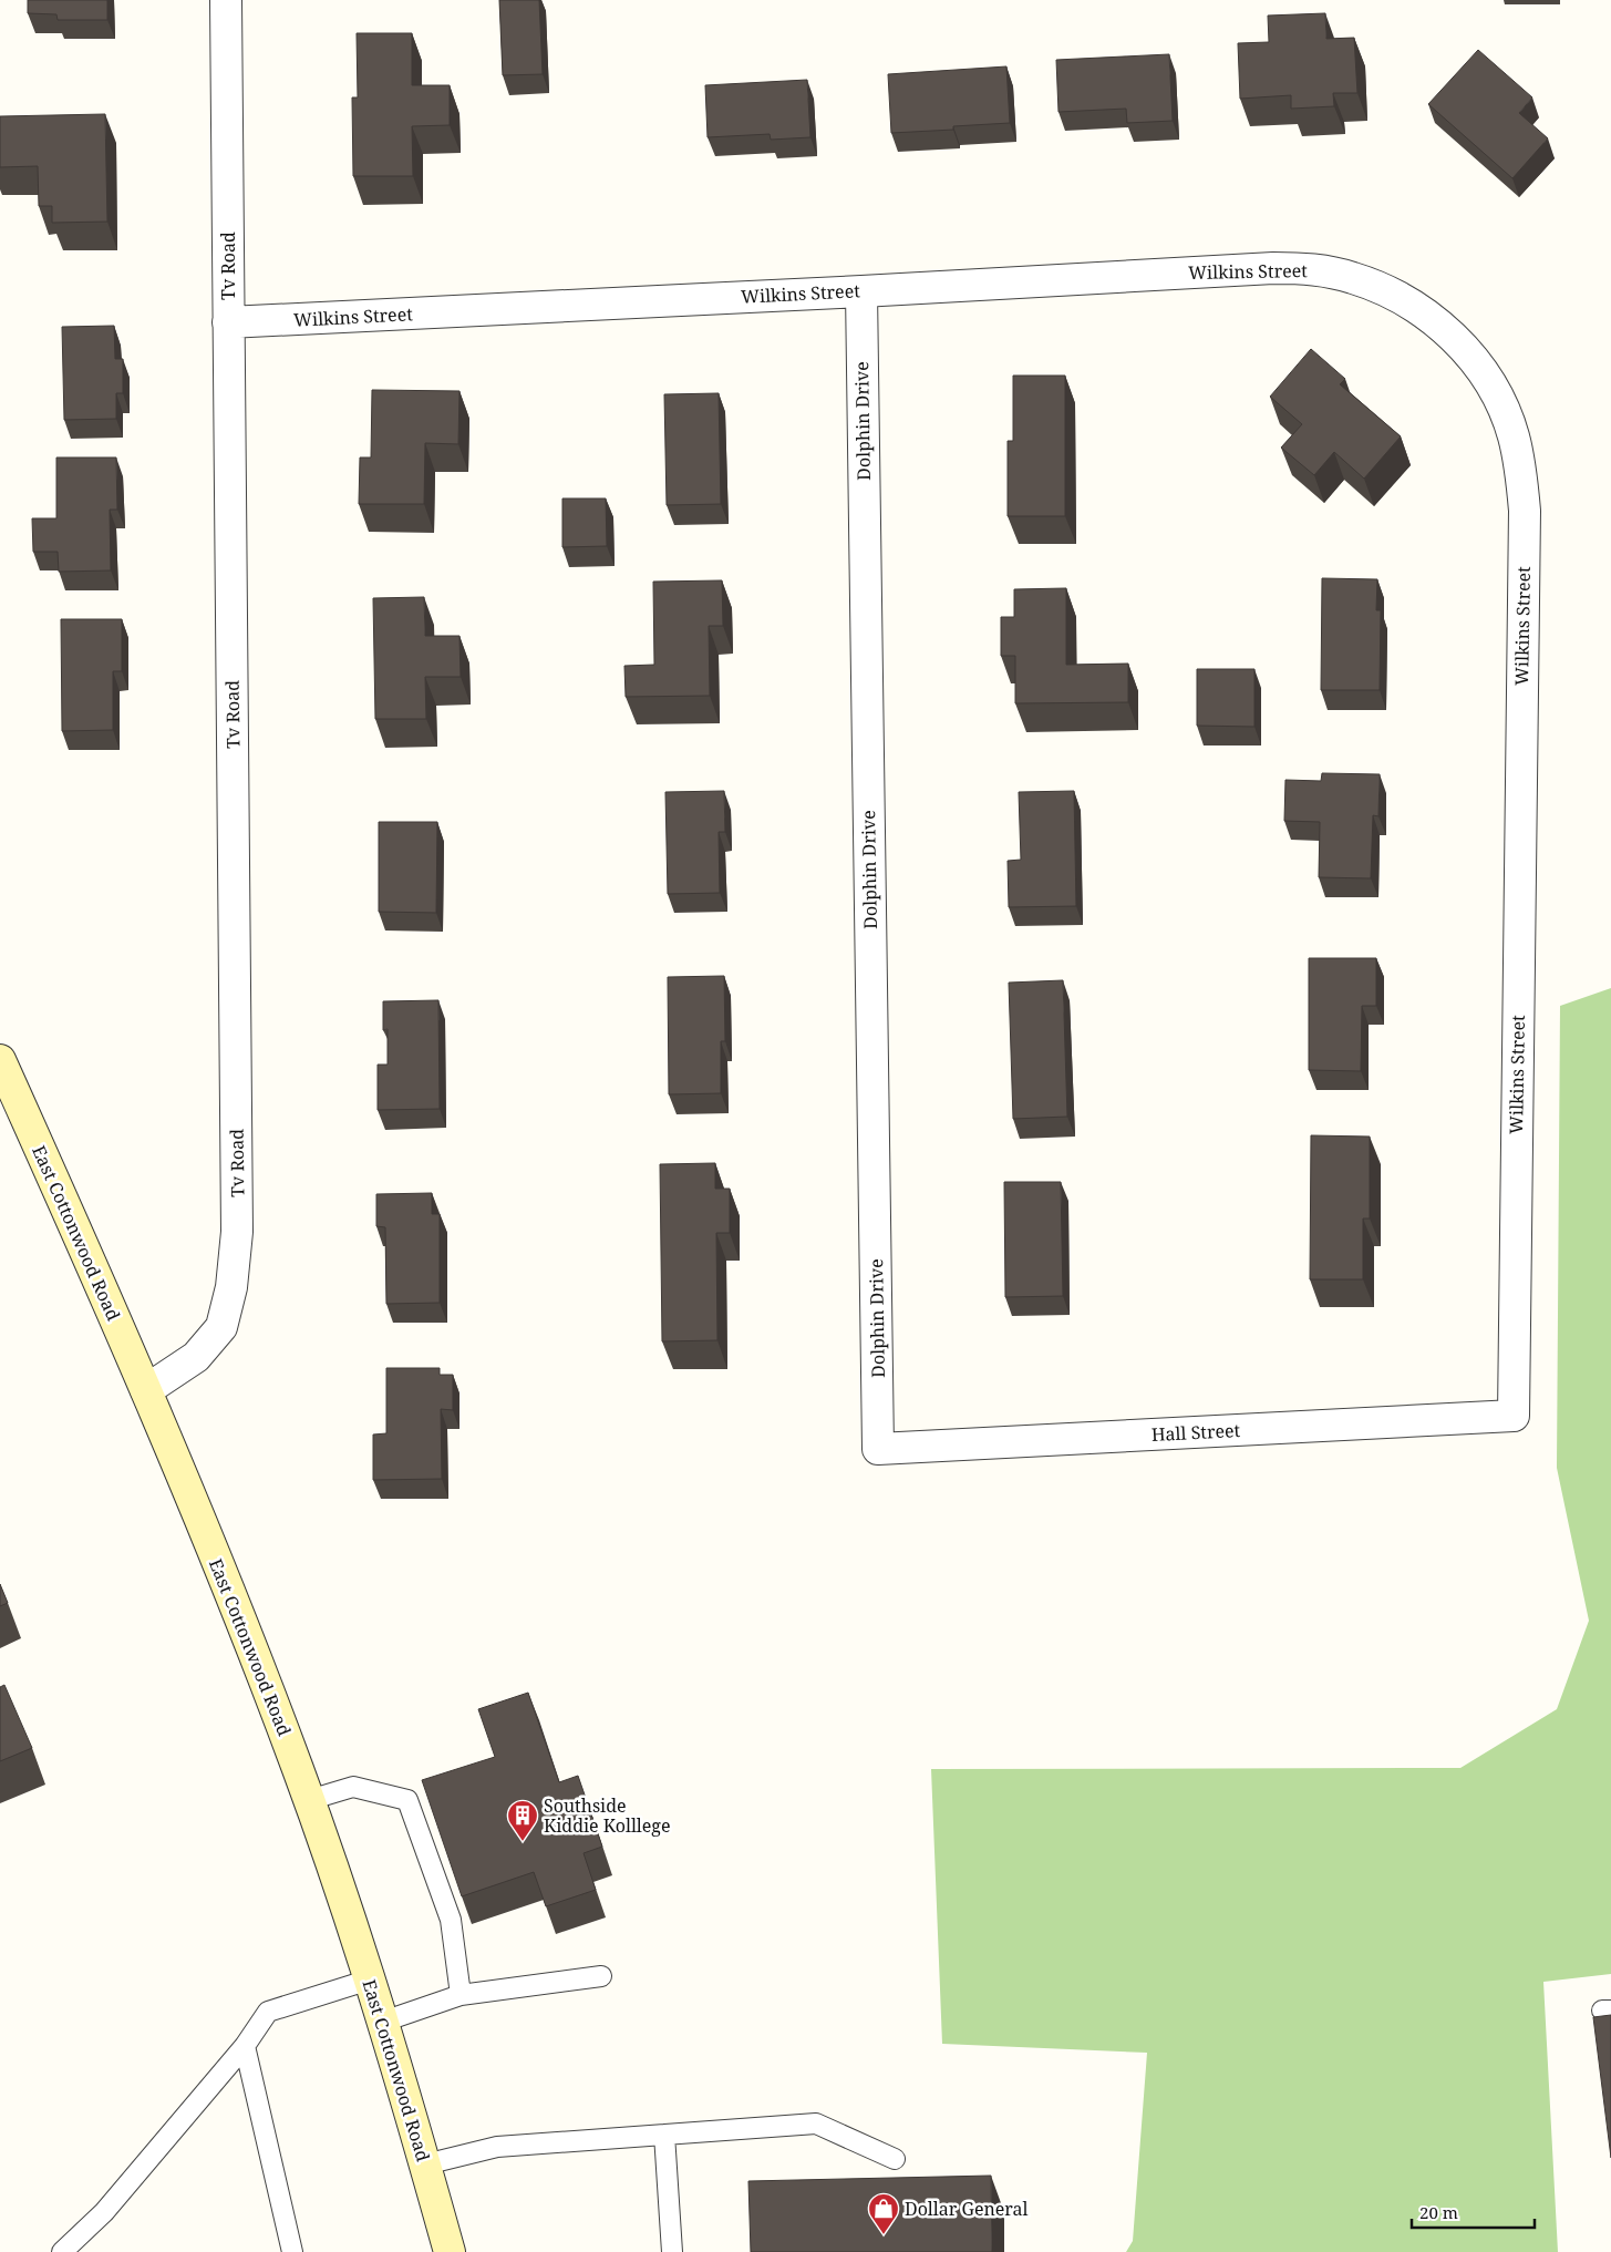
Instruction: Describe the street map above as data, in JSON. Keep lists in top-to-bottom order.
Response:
{
  "streets": {
    "main road": ["East Cottonwood Road"],
    "street": [
      "Tv Road",
      "Wilkins Street",
      "Dolphin Drive",
      "Hall Street"
    ]
  },
  "crossings": [
    ["Tv Road", "Wilkins Street"],
    ["Tv Road", "East Cottonwood Road"],
    ["Wilkins Street", "Dolphin Drive"],
    ["Wilkins Street", "Hall Street"],
    ["Dolphin Drive", "Hall Street"]
  ],
  "places": {
    "building": ["Southside Kiddie Kolllege"],
    "shop": ["Dollar General"]
  },
  "scale_bar": "20 m"
}
